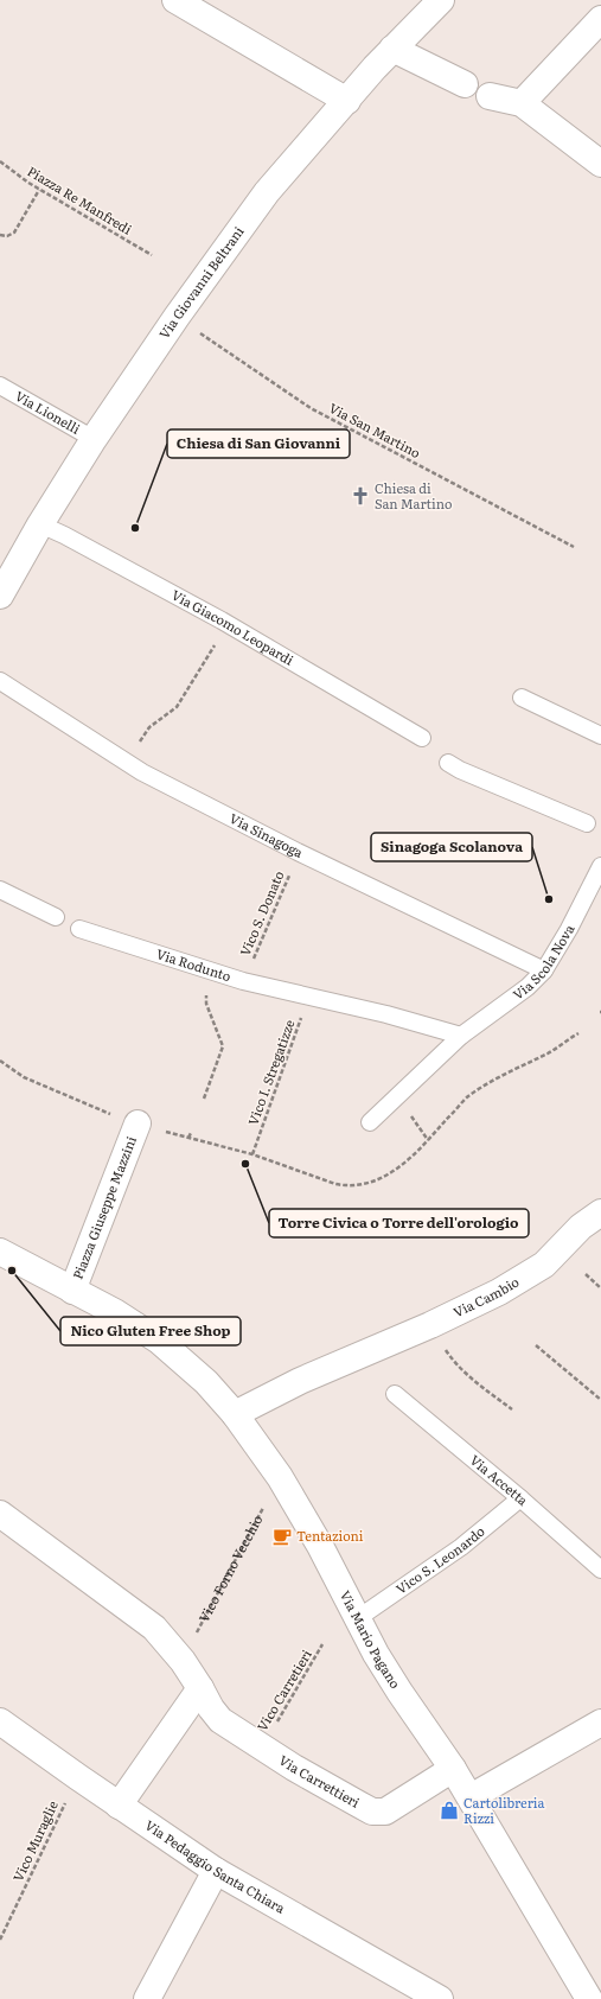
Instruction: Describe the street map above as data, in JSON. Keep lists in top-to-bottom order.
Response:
{
  "streets": {
    "street": [
      "Via Giovanni Beltrani",
      "Piazza Giuseppe Mazzini",
      "Via Cambio",
      "Via Mario Pagano",
      "Via Carrettieri",
      "Via Pedaggio Santa Chiara"
    ],
    "lane": [
      "Via Lionelli",
      "Via Giacomo Leopardi",
      "Via Sinagoga",
      "Via Scola Nova",
      "Via Rodunto",
      "Via Accetta",
      "Vico S. Leonardo"
    ],
    "path": [
      "Piazza Re Manfredi",
      "Via San Martino",
      "Vico S. Donato",
      "Vico I. Stregatizze",
      "Vico Forno Vecchio",
      "Vico Carretieri",
      "Vico Muraglie"
    ]
  },
  "crossings": [
    ["Via Giovanni Beltrani", "Via Lionelli"],
    ["Via Giovanni Beltrani", "Via San Martino"],
    ["Via Giovanni Beltrani", "Via Giacomo Leopardi"],
    ["Via Sinagoga", "Vico S. Donato"],
    ["Via Sinagoga", "Via Scola Nova"],
    ["Vico S. Donato", "Via Rodunto"],
    ["Via Rodunto", "Vico I. Stregatizze"],
    ["Piazza Giuseppe Mazzini", "Via Mario Pagano"],
    ["Via Cambio", "Via Mario Pagano"],
    ["Via Accetta", "Vico S. Leonardo"],
    ["Vico S. Leonardo", "Via Mario Pagano"],
    ["Vico Forno Vecchio", "Via Mario Pagano"],
    ["Vico Forno Vecchio", "Via Carrettieri"],
    ["Via Mario Pagano", "Via Carrettieri"],
    ["Vico Carretieri", "Via Carrettieri"],
    ["Vico Muraglie", "Via Pedaggio Santa Chiara"]
  ],
  "places": {
    "church": ["Chiesa di San Martino"],
    "other": [
      "Chiesa di San Giovanni",
      "Sinagoga Scolanova",
      "Torre Civica o Torre dell'orologio",
      "Nico Gluten Free Shop"
    ],
    "cafe": ["Tentazioni"],
    "shop": ["Cartolibreria Rizzi"]
  }
}
